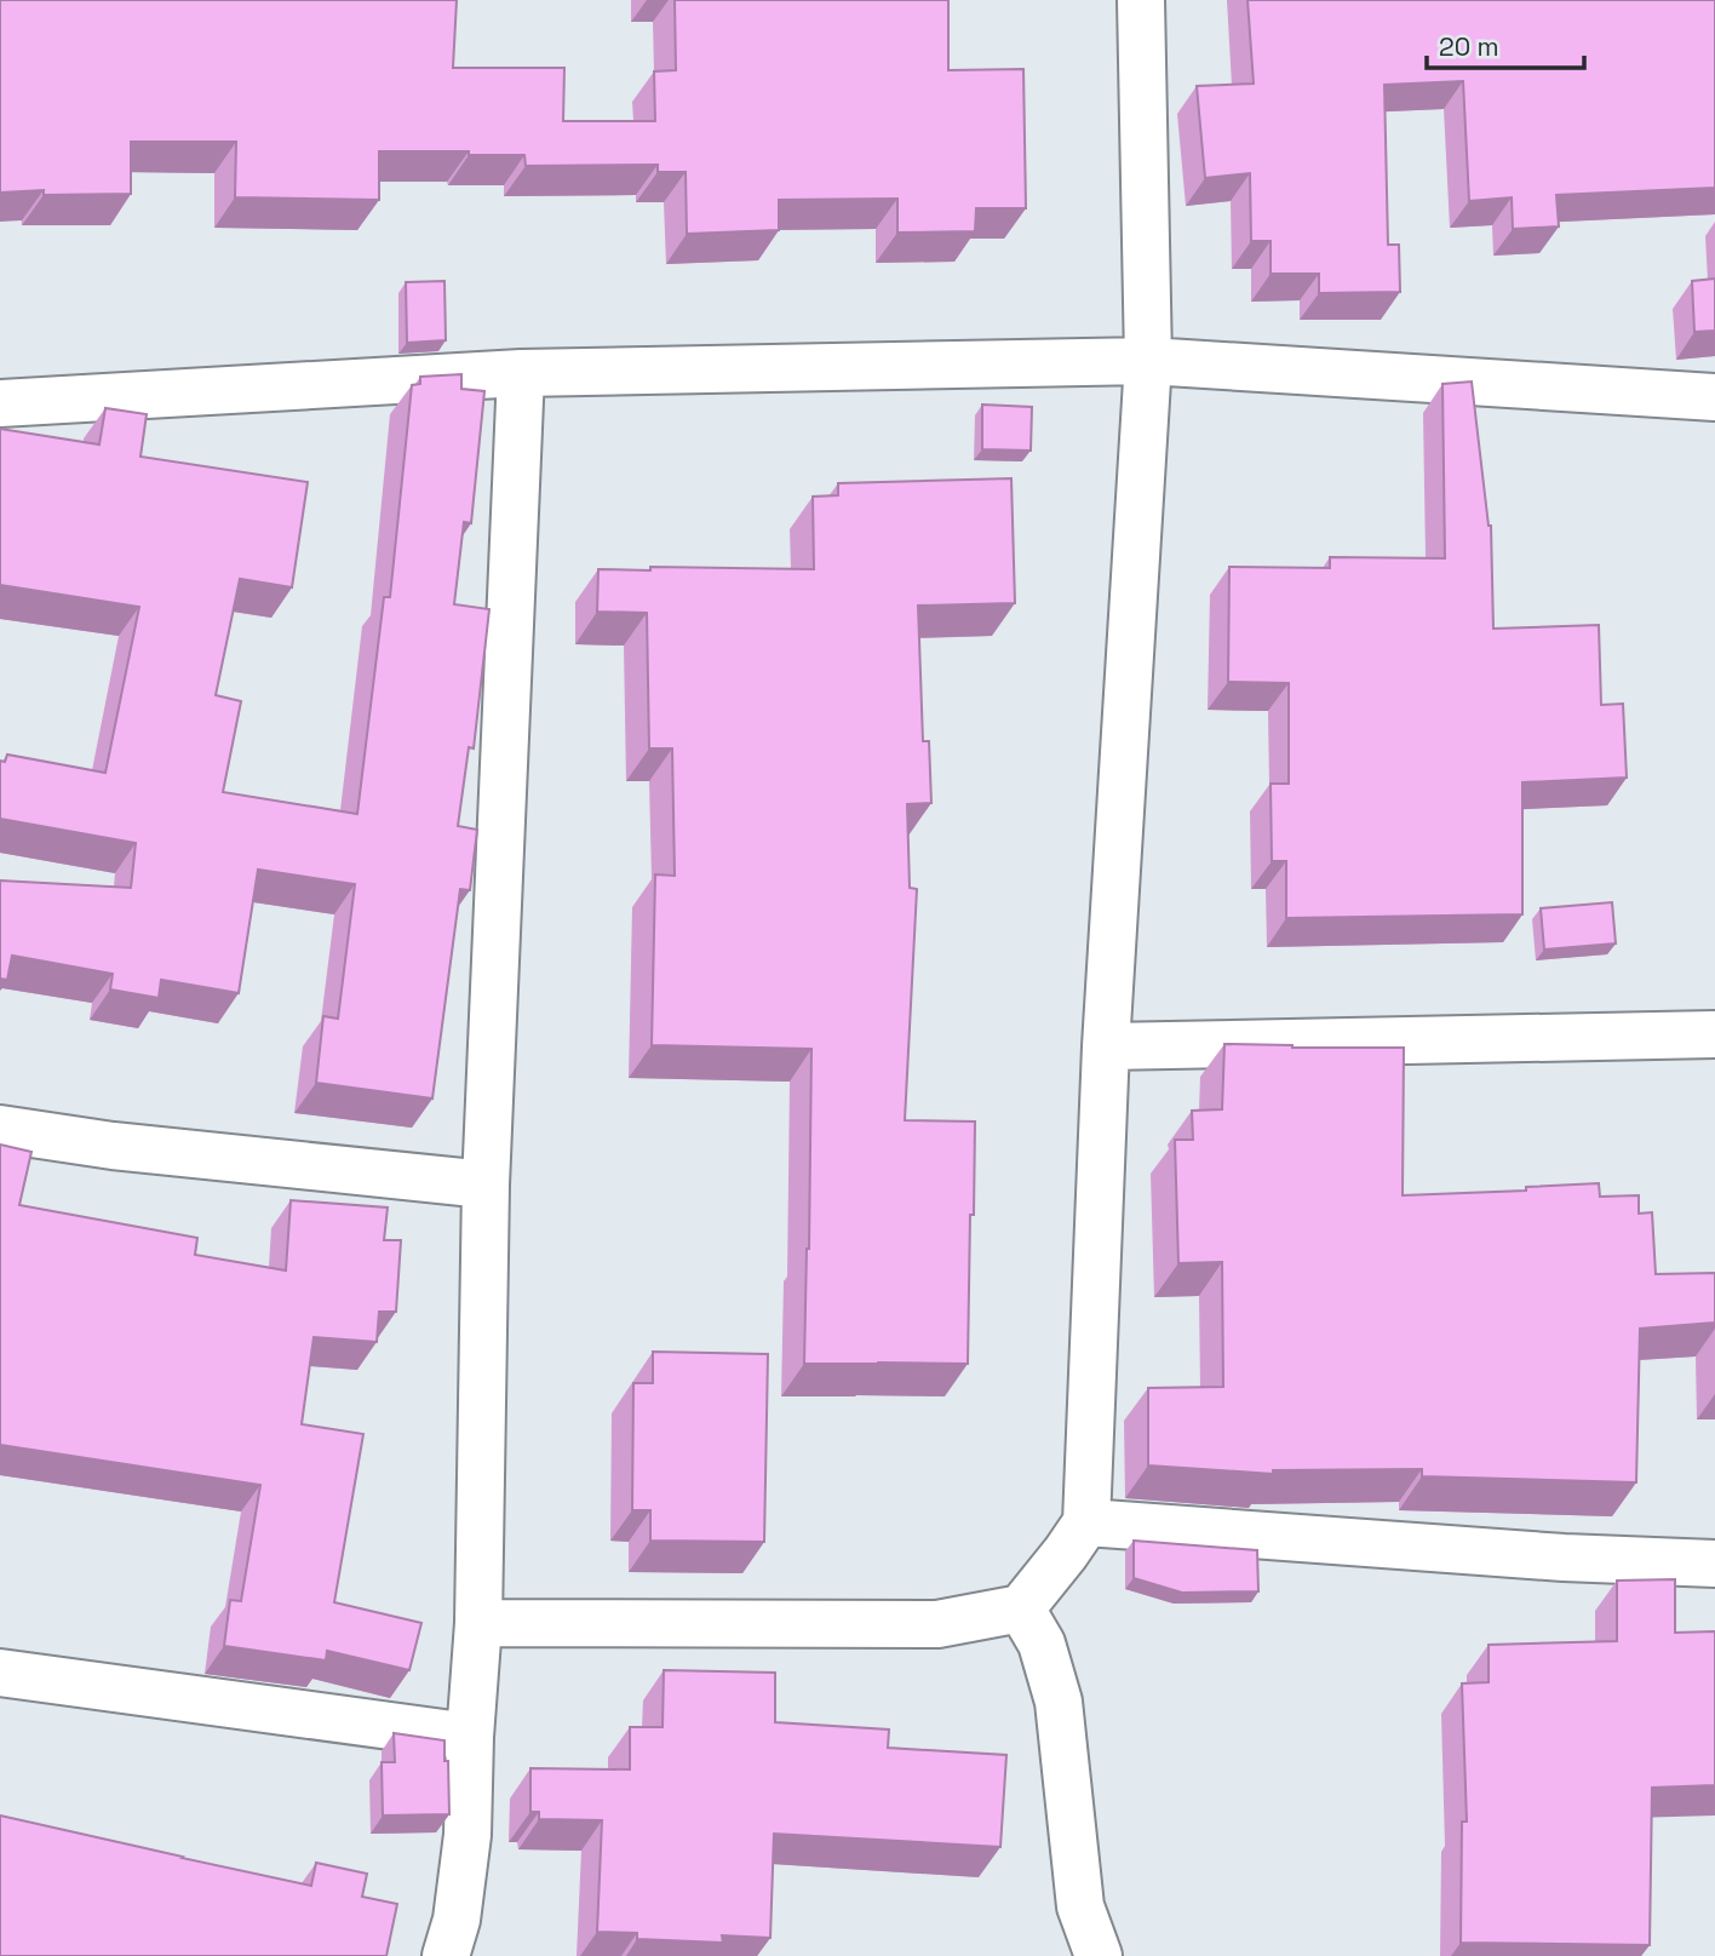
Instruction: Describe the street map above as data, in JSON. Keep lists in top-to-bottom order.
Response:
{
  "scale_bar": "20 m"
}
